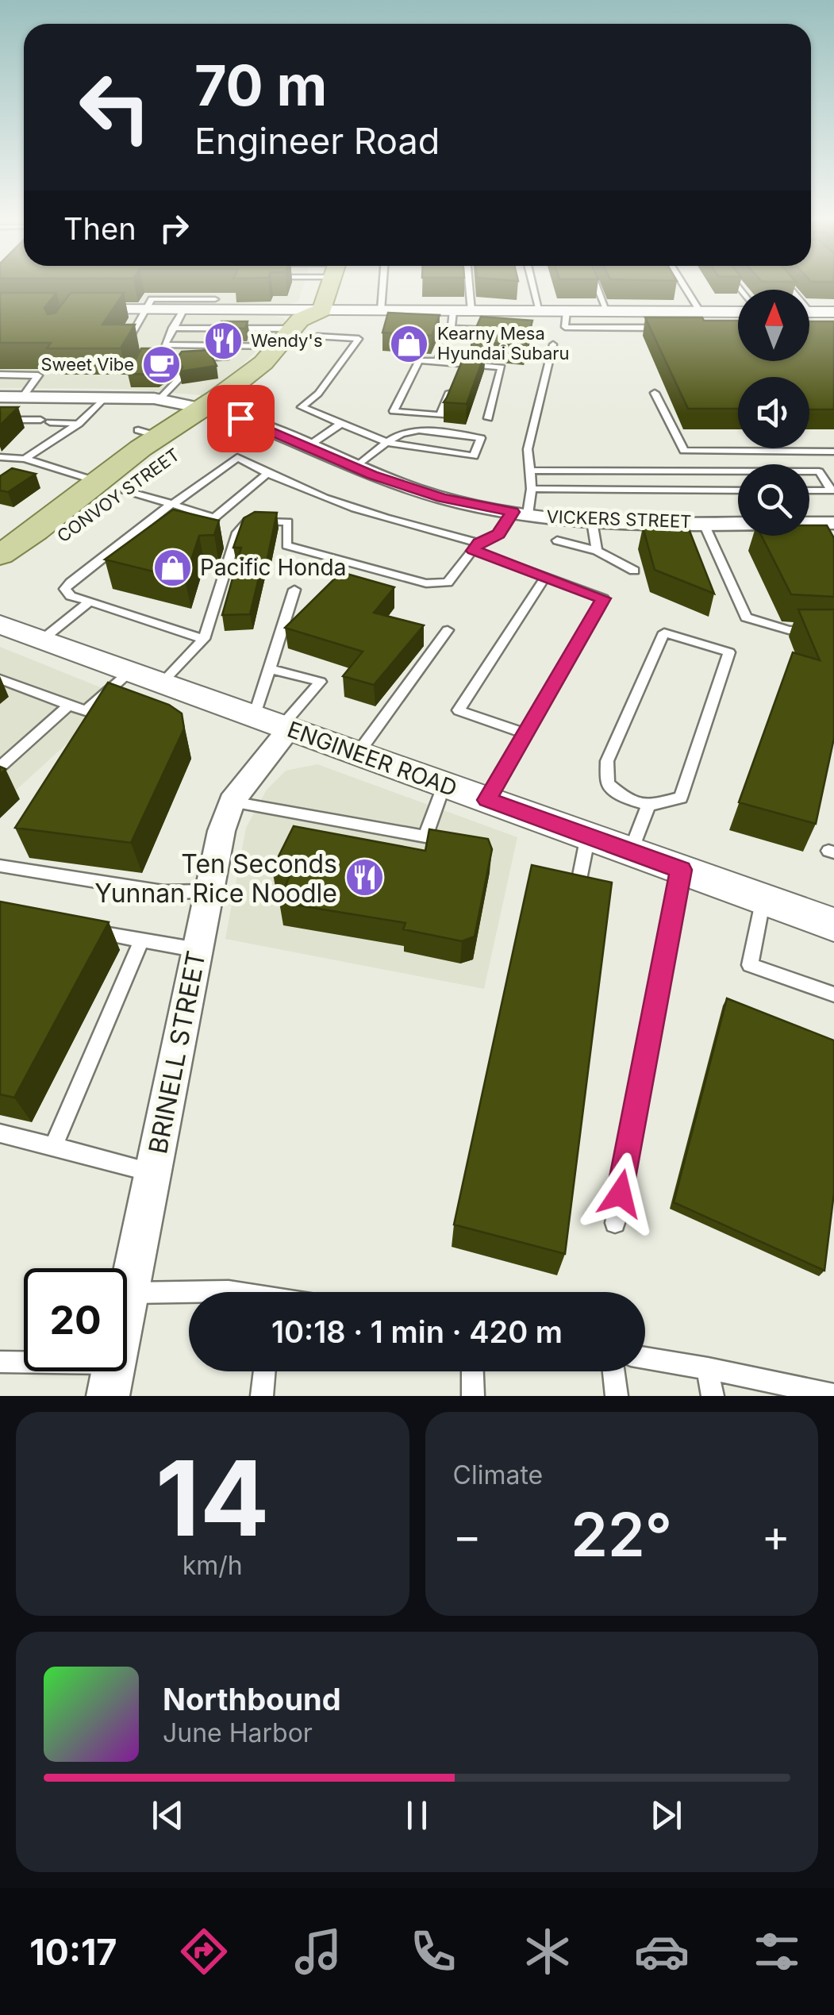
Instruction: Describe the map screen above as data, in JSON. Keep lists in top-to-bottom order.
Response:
{
  "streets": {
    "main road": ["CONVOY STREET"],
    "street": ["VICKERS STREET", "ENGINEER ROAD", "BRINELL STREET"]
  },
  "crossings": [
    ["CONVOY STREET", "VICKERS STREET"],
    ["ENGINEER ROAD", "BRINELL STREET"]
  ],
  "places": {
    "restaurant": ["Wendy's", "Ten Seconds Yunnan Rice Noodle"],
    "shop": ["Kearny Mesa Hyundai Subaru", "Pacific Honda"],
    "cafe": ["Sweet Vibe"]
  },
  "north": "top",
  "page": {
    "turn": ["70 m", "Engineer Road"],
    "then": "Then",
    "limit": "20",
    "trip": "10:18 · 1 min · 420 m",
    "tile": [
      ["14", "km/h"],
      "Climate"
    ],
    "heat": ["−", "22°", "+"],
    "song": ["Northbound", "June Harbor"],
    "tabs": "10:17"
  }
}
